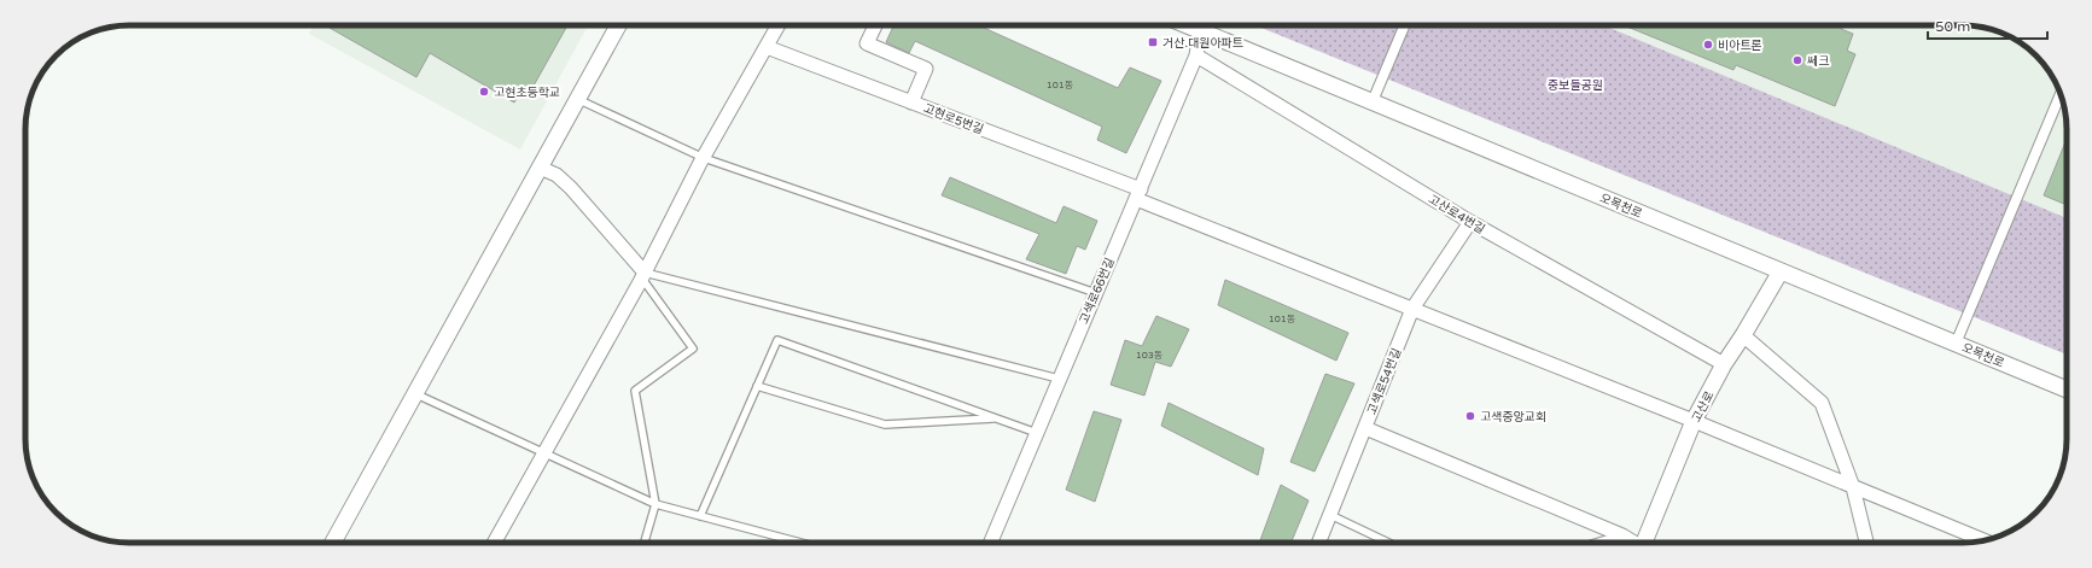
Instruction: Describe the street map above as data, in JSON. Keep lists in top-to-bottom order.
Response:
{
  "streets": {
    "street": [
      "고현로5번길",
      "오목천로",
      "고산로4번길",
      "고색로66번길",
      "고색로54번길",
      "고산로"
    ]
  },
  "crossings": [
    ["고현로5번길", "고색로66번길"],
    ["고현로5번길", "고색로54번길"],
    ["고현로5번길", "고산로"],
    ["오목천로", "고색로66번길"],
    ["오목천로", "고산로"],
    ["고산로4번길", "고색로66번길"],
    ["고산로4번길", "고색로54번길"],
    ["고산로4번길", "고산로"]
  ],
  "parks": ["중보들공원"],
  "places": {
    "transit": ["거산.대원아파트"],
    "other": [
      "비아트론",
      "쎄크",
      "고현초등학교",
      "고색중앙교회"
    ]
  },
  "house_numbers": ["101동", "101동", "103동"],
  "scale_bar": "50 m"
}
